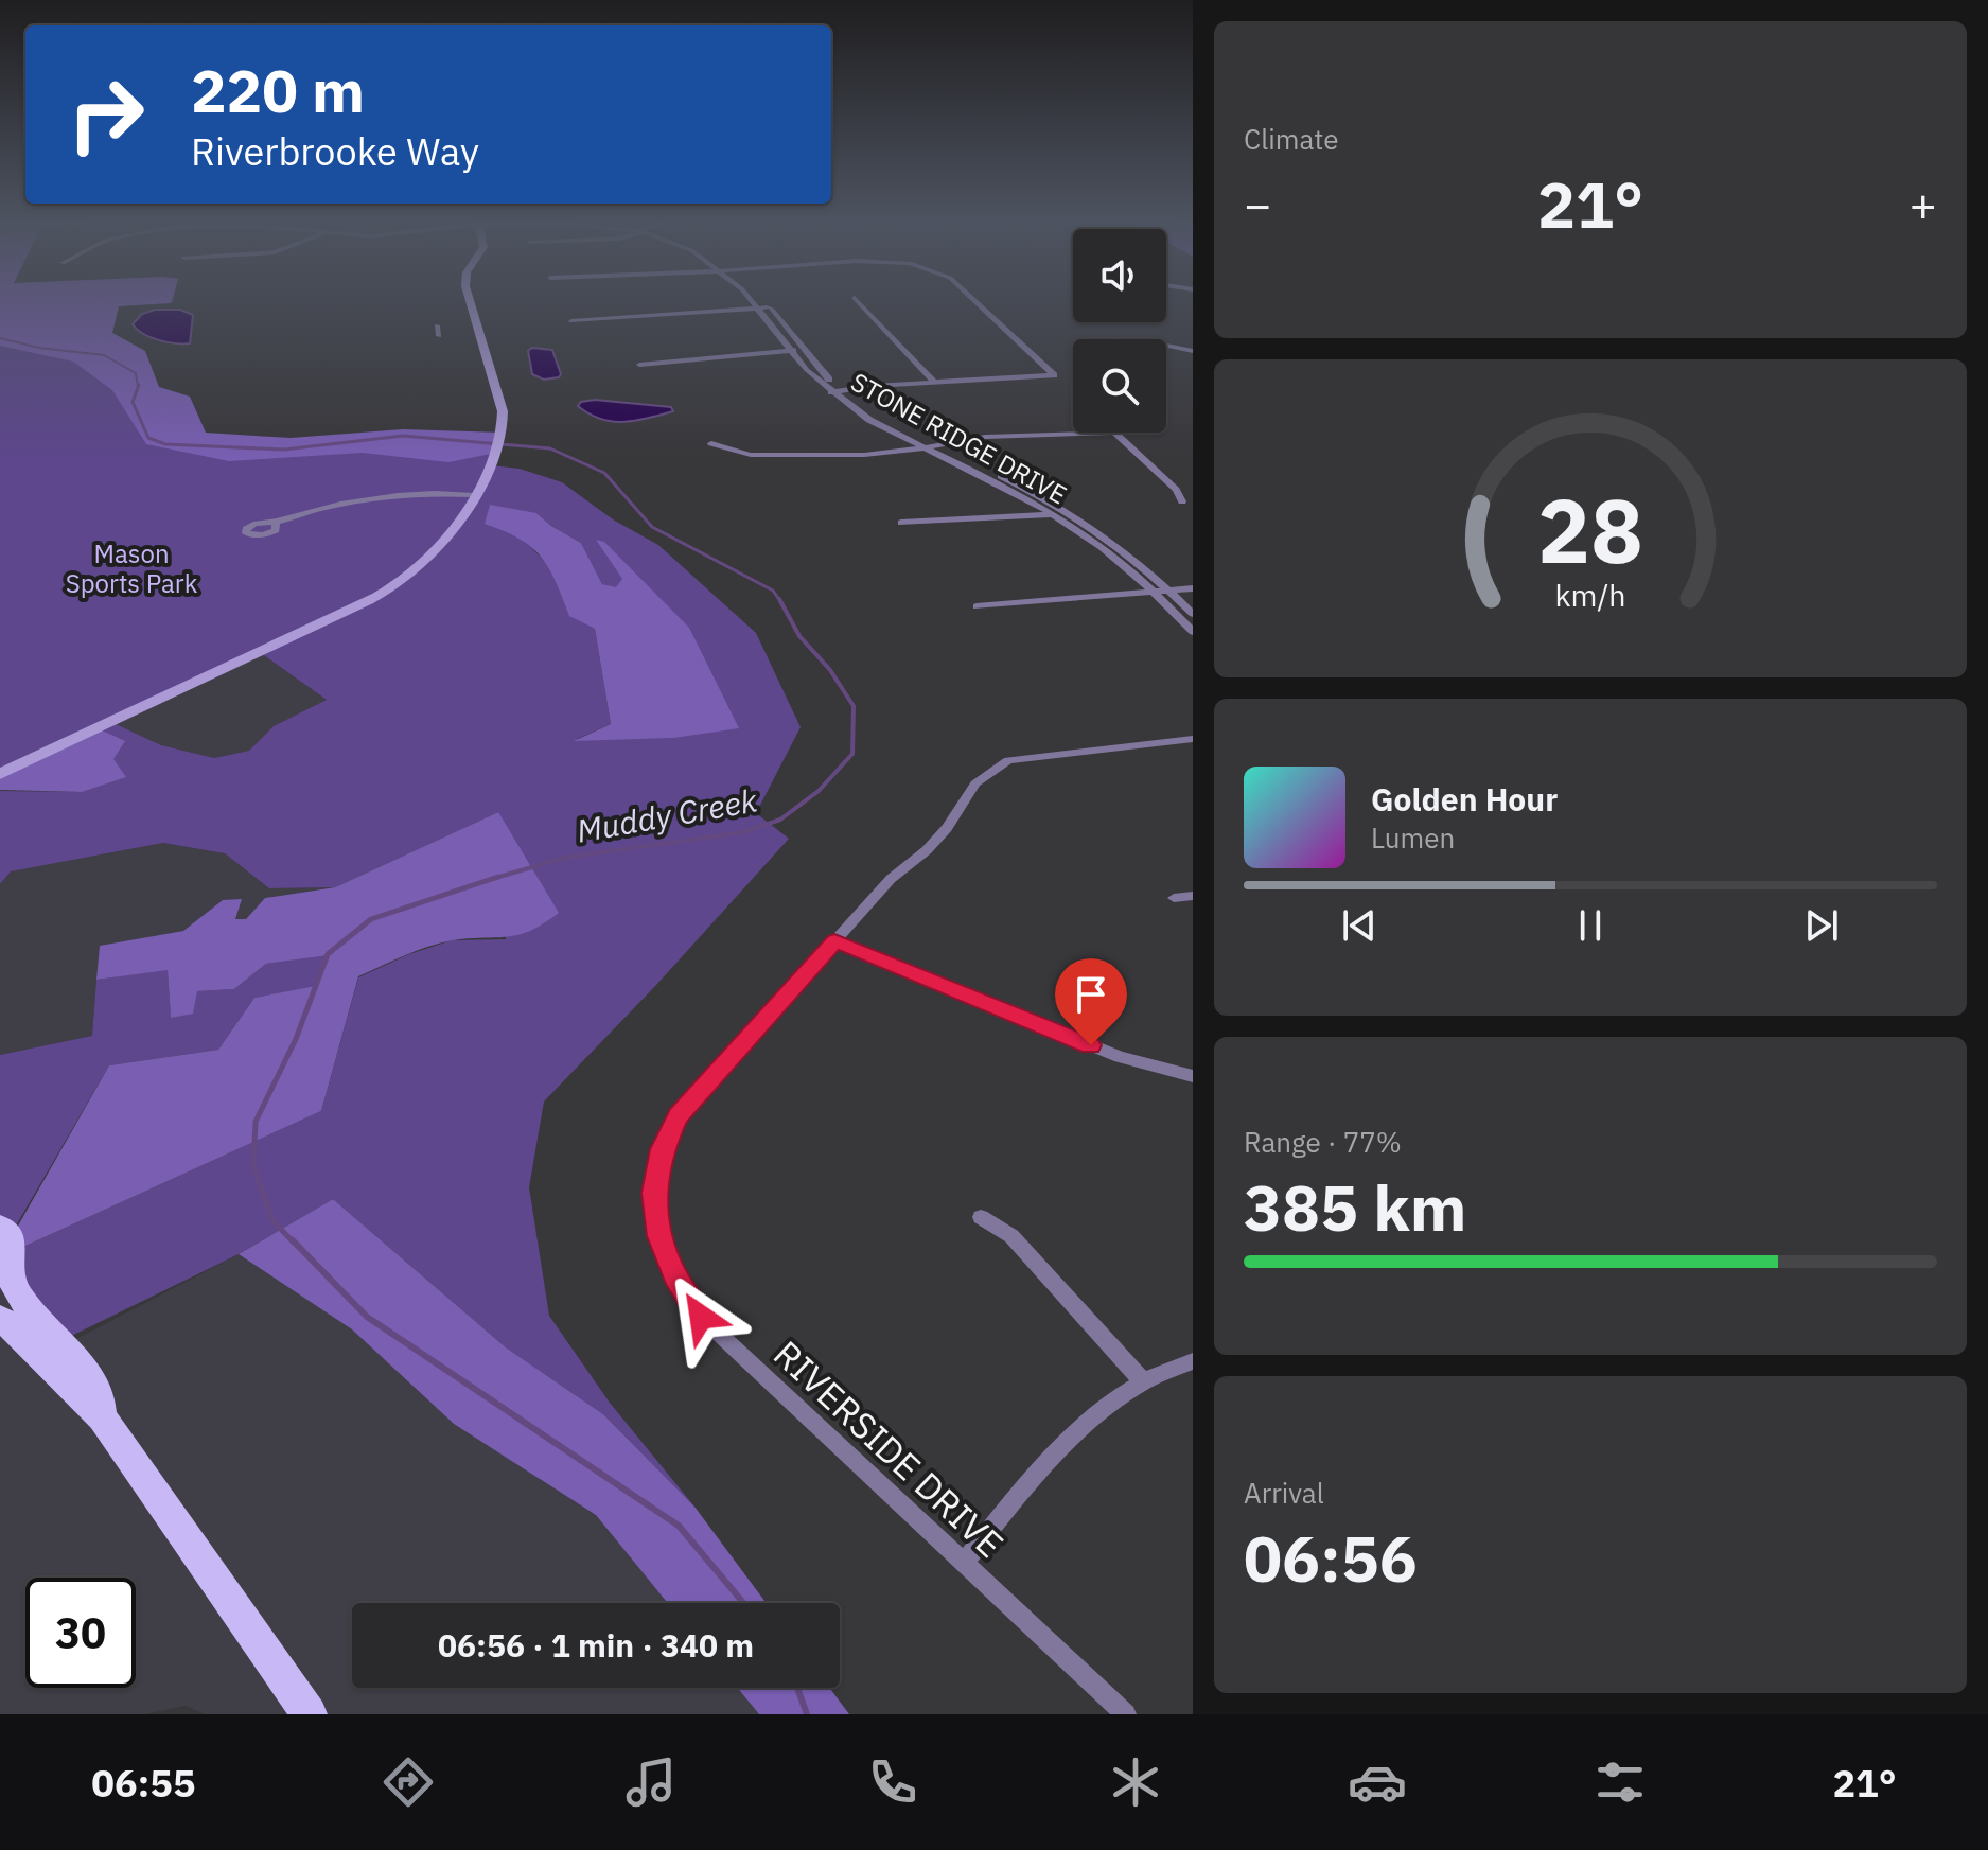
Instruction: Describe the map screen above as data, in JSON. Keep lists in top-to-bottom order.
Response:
{
  "streets": {
    "street": ["STONE RIDGE DRIVE", "RIVERSIDE DRIVE"]
  },
  "water": ["Muddy Creek"],
  "parks": ["Mason Sports Park"],
  "page": {
    "tile": [
      "Climate",
      ["Range · 77%", "385 km"],
      ["Arrival", "06:56"]
    ],
    "turn": ["220 m", "Riverbrooke Way"],
    "heat": ["−", "21°", "+"],
    "song": ["Golden Hour", "Lumen"],
    "limit": "30",
    "trip": "06:56 · 1 min · 340 m",
    "tabs": ["06:55", "21°"],
    "gauge": ["28", "km/h"]
  }
}
